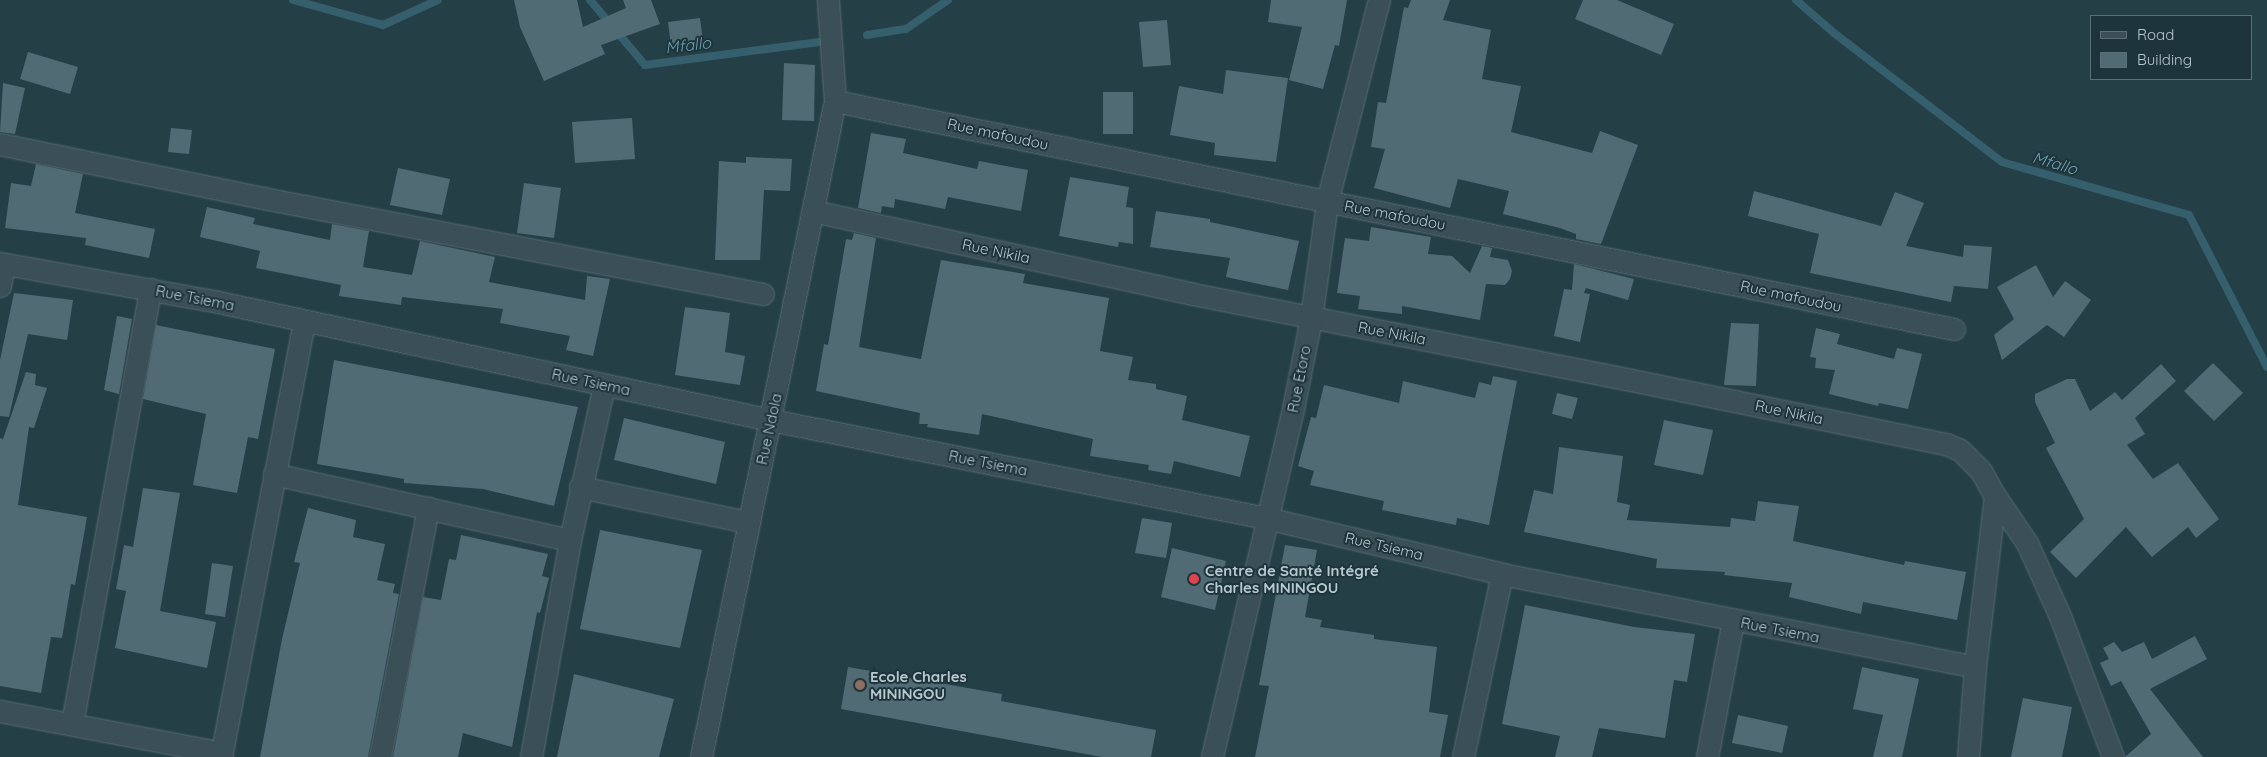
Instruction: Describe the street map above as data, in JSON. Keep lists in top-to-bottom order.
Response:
{
  "streets": {
    "street": [
      "Rue mafoudou",
      "Rue Nikila",
      "Rue Tsiema",
      "Rue Etoro",
      "Rue Ndola"
    ]
  },
  "crossings": [
    ["Rue mafoudou", "Rue Etoro"],
    ["Rue mafoudou", "Rue Ndola"],
    ["Rue Nikila", "Rue Etoro"],
    ["Rue Nikila", "Rue Ndola"],
    ["Rue Tsiema", "Rue Etoro"],
    ["Rue Tsiema", "Rue Ndola"]
  ],
  "water": ["Mfallo"],
  "places": ["Centre de Santé Intégré Charles MININGOU", "Ecole Charles MININGOU"],
  "legend": ["Road", "Building"]
}
